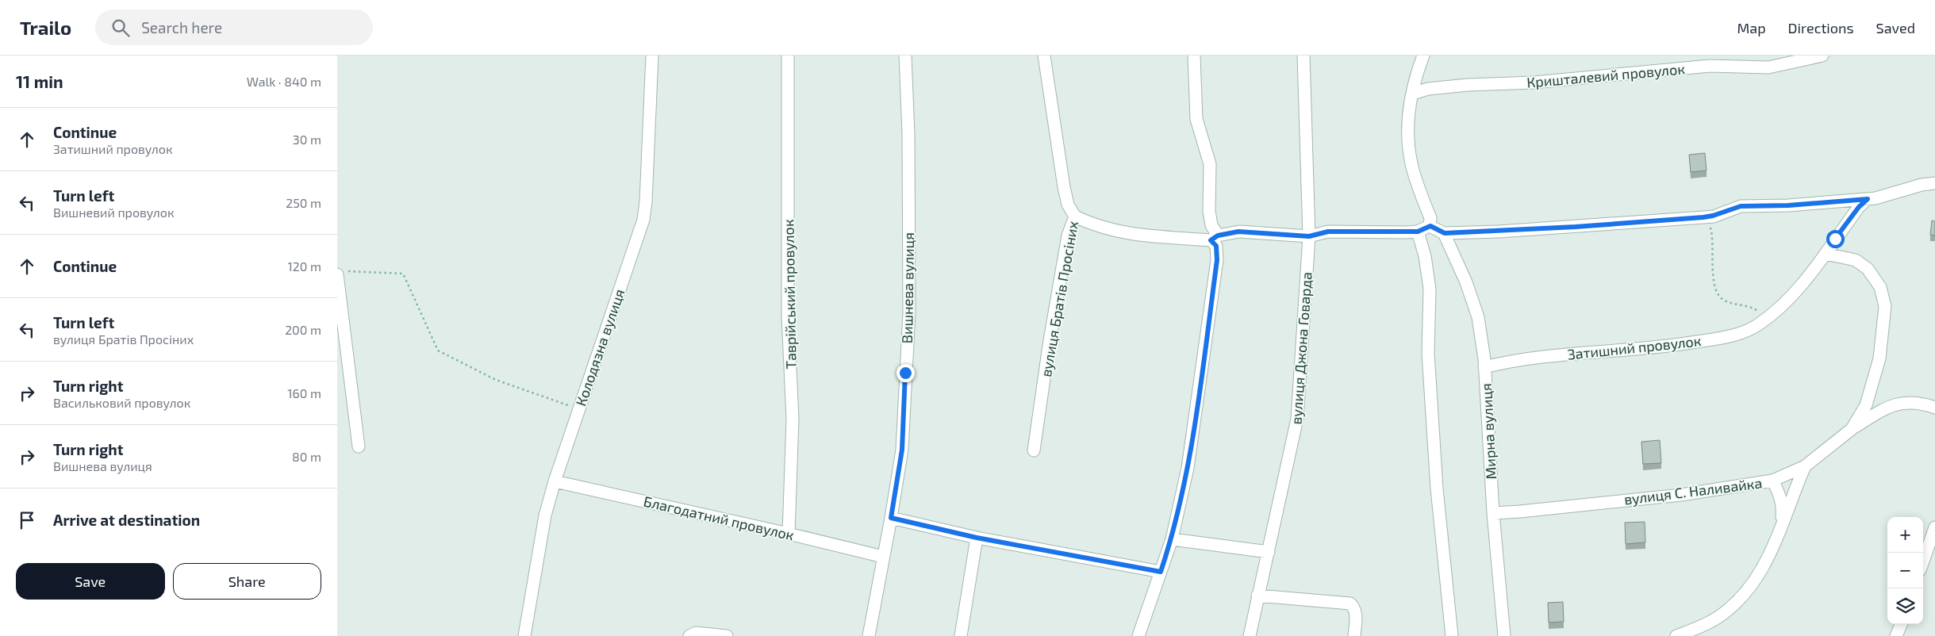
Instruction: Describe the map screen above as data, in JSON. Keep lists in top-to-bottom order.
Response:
{
  "streets": {
    "street": [
      "Кришталевий провулок",
      "Вишнева вулиця",
      "Таврійський провулок",
      "вулиця Братів Просіних",
      "Колодязна вулиця",
      "Затишний провулок",
      "вулиця Джона Говарда",
      "Мирна вулиця",
      "вулиця С. Наливайка",
      "Благодатний провулок"
    ]
  },
  "crossings": [
    ["Вишнева вулиця", "Благодатний провулок"],
    ["Таврійський провулок", "Благодатний провулок"],
    ["Колодязна вулиця", "Благодатний провулок"],
    ["Затишний провулок", "Мирна вулиця"],
    ["Затишний провулок", "вулиця С. Наливайка"],
    ["Мирна вулиця", "вулиця С. Наливайка"]
  ],
  "page": {
    "header": "Trailo",
    "search": "Search here",
    "nav": ["Map", "Directions", "Saved"],
    "heading": ["11 min", "Walk · 840 m"],
    "list": [
      ["Continue", "Затишний провулок", "30 m"],
      ["Turn left", "Вишневий провулок", "250 m"],
      ["Continue", "120 m"],
      ["Turn left", "вулиця Братів Просіних", "200 m"],
      ["Turn right", "Васильковий провулок", "160 m"],
      ["Turn right", "Вишнева вулиця", "80 m"],
      "Arrive at destination"
    ],
    "map_buttons": ["+", "−"],
    "buttons": ["Save", "Share"]
  }
}
